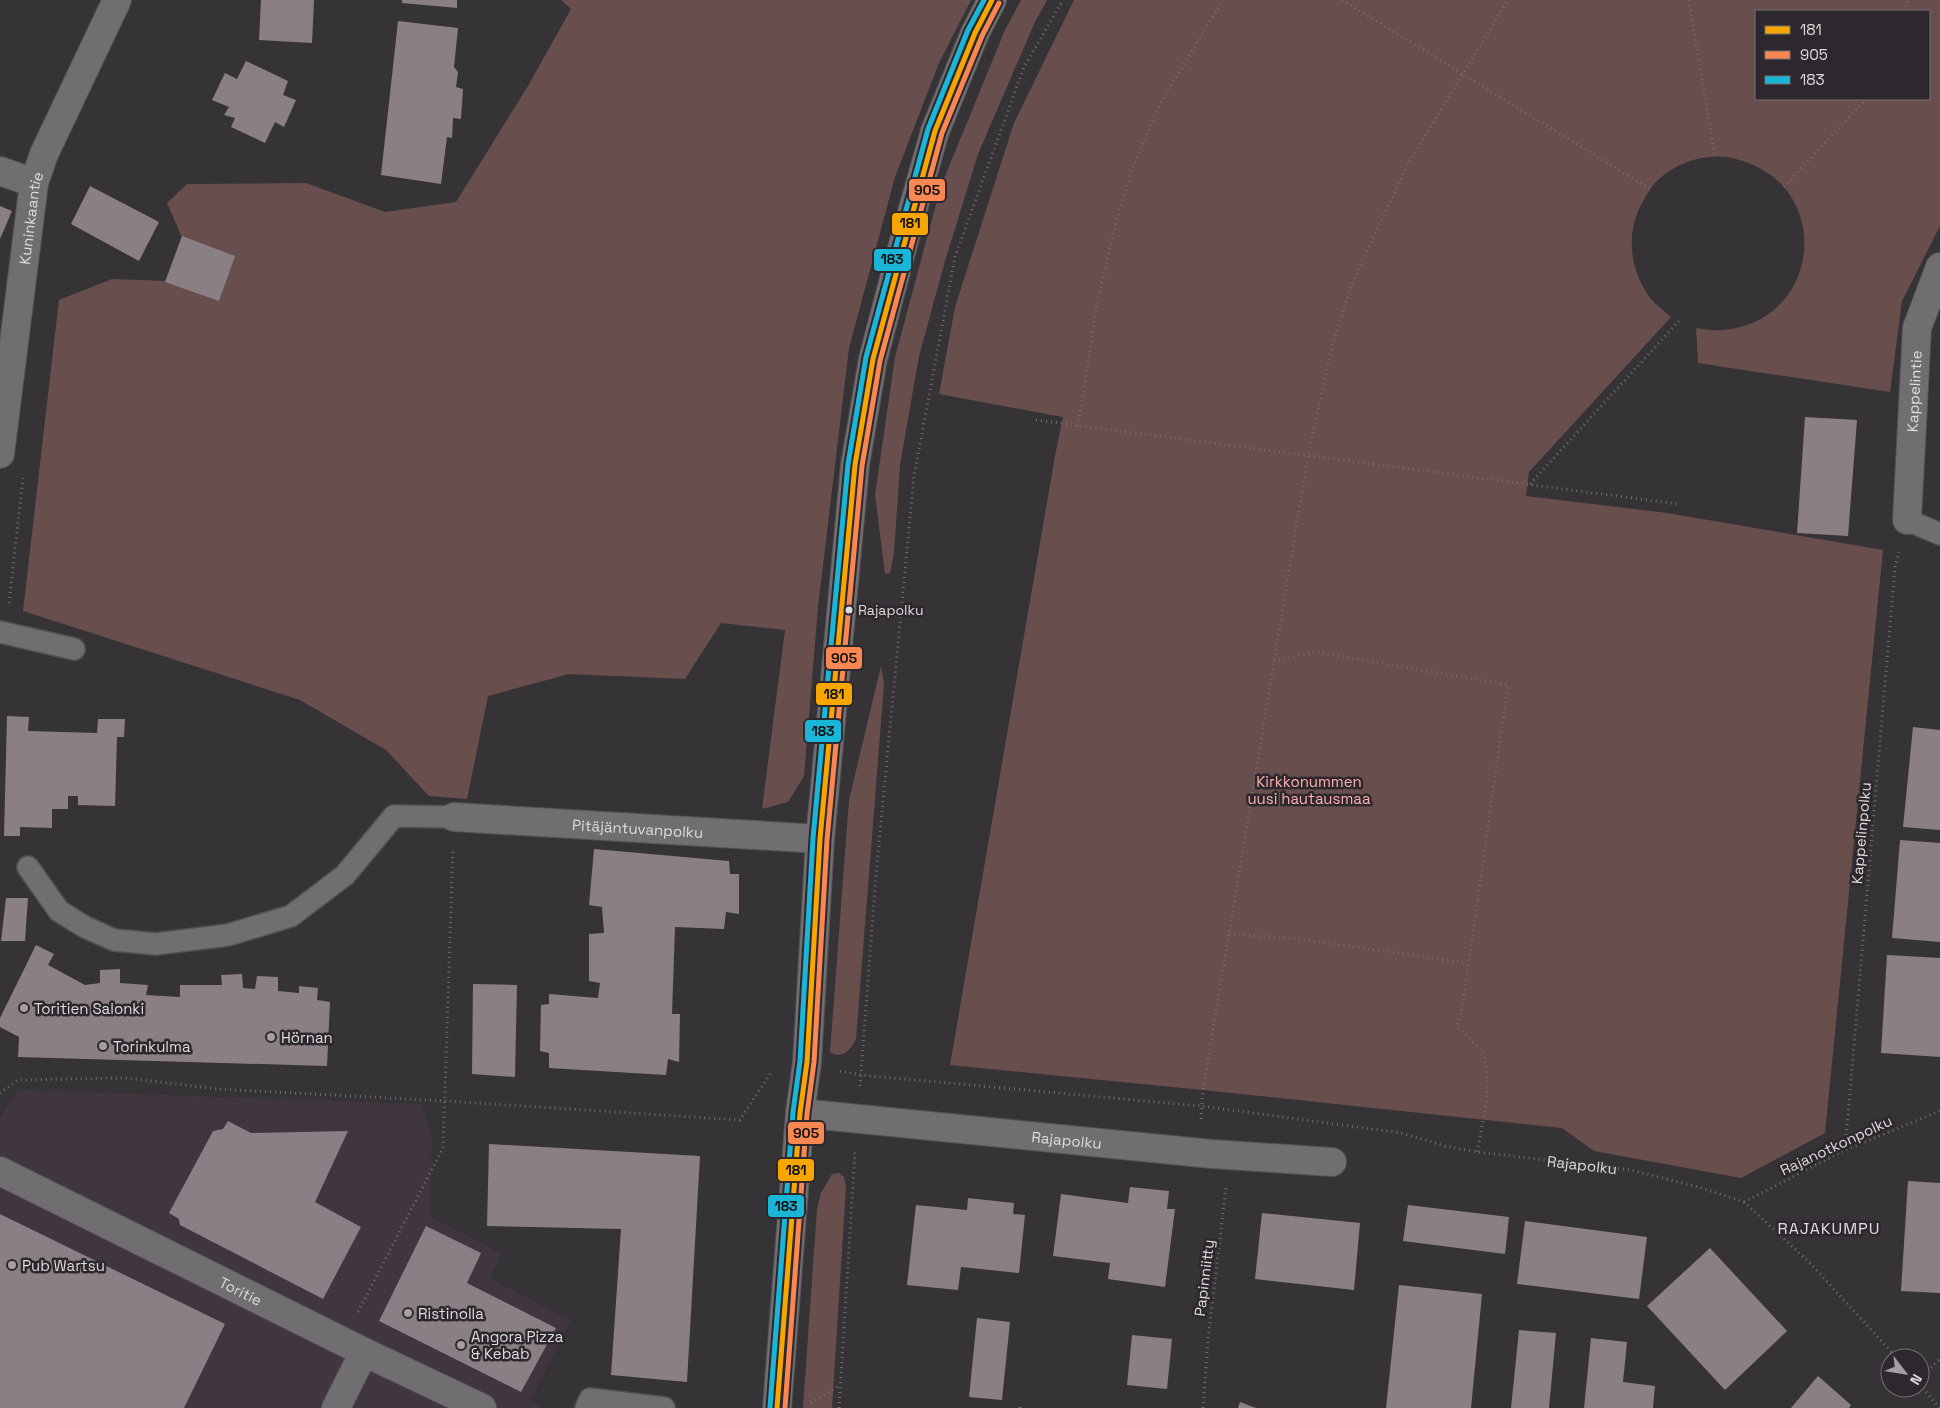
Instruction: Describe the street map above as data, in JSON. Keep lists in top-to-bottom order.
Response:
{
  "streets": {
    "street": [
      "Kuninkaantie",
      "Kappelintie",
      "Pitäjäntuvanpolku",
      "Rajapolku",
      "Toritie"
    ],
    "path": ["Kappelinpolku", "Rajanotkonpolku", "Papinniitty"]
  },
  "crossings": [
    ["Kappelintie", "Kappelinpolku"],
    ["Kappelinpolku", "Rajanotkonpolku"],
    ["Rajapolku", "Rajanotkonpolku"],
    ["Rajapolku", "Papinniitty"]
  ],
  "districts": ["RAJAKUMPU"],
  "parks": ["Kirkkonummen uusi hautausmaa"],
  "places": [
    "Rajapolku",
    "Toritien Salonki",
    "Hörnan",
    "Torinkulma",
    "Pub Wartsu",
    "Ristinolla",
    "Angora Pizza & Kebab"
  ],
  "lines": ["transit line 181", "transit line 183", "transit line 905"],
  "legend": ["181", "905", "183"],
  "north": "bottom right"
}
